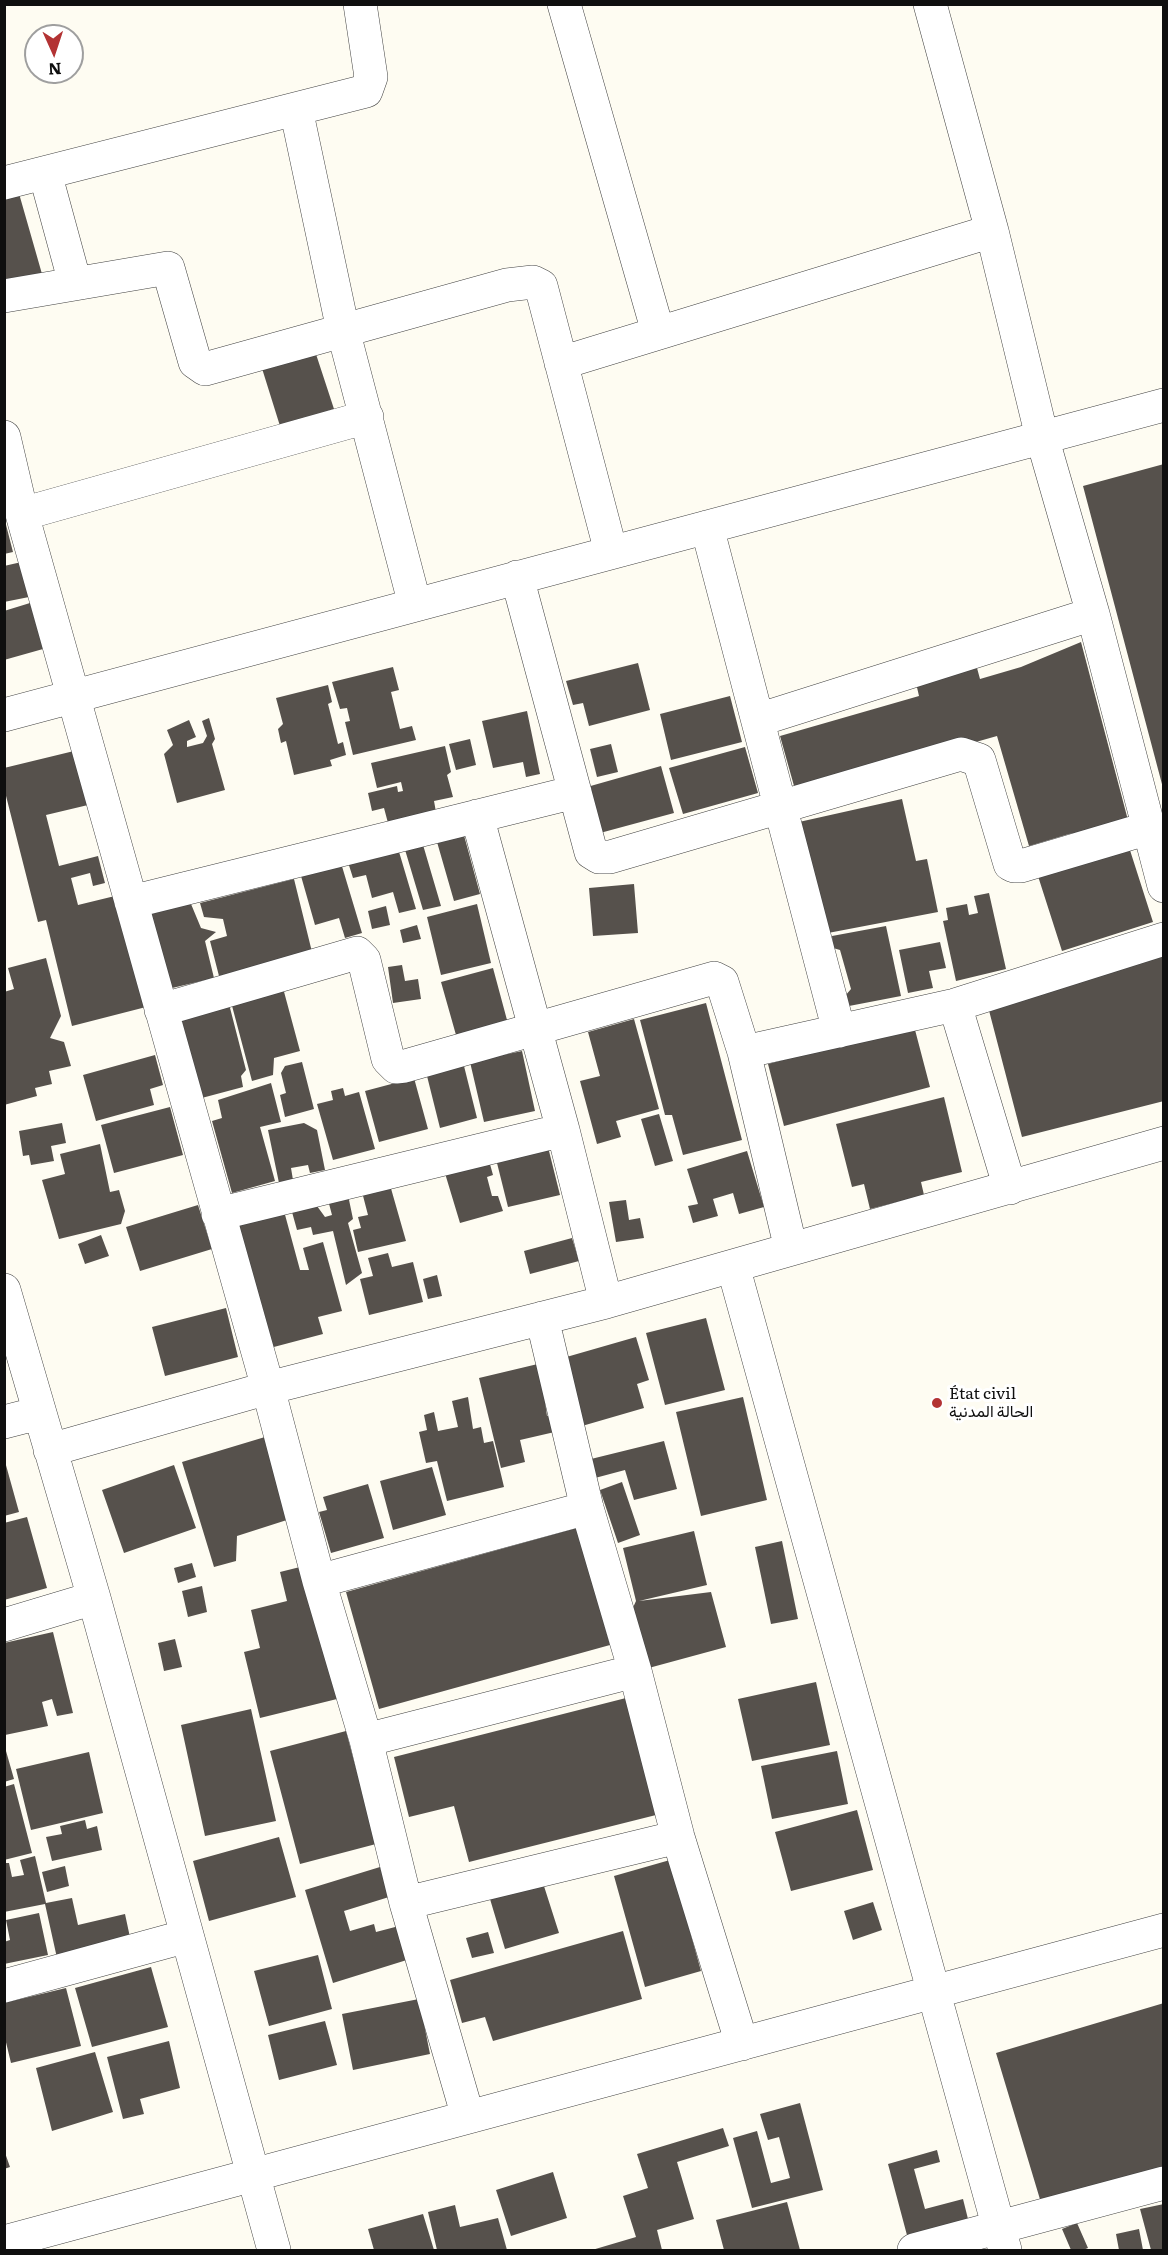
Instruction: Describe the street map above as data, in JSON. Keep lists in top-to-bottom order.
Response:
{
  "places": ["État civil الحالة المدنية"],
  "north": "bottom"
}
